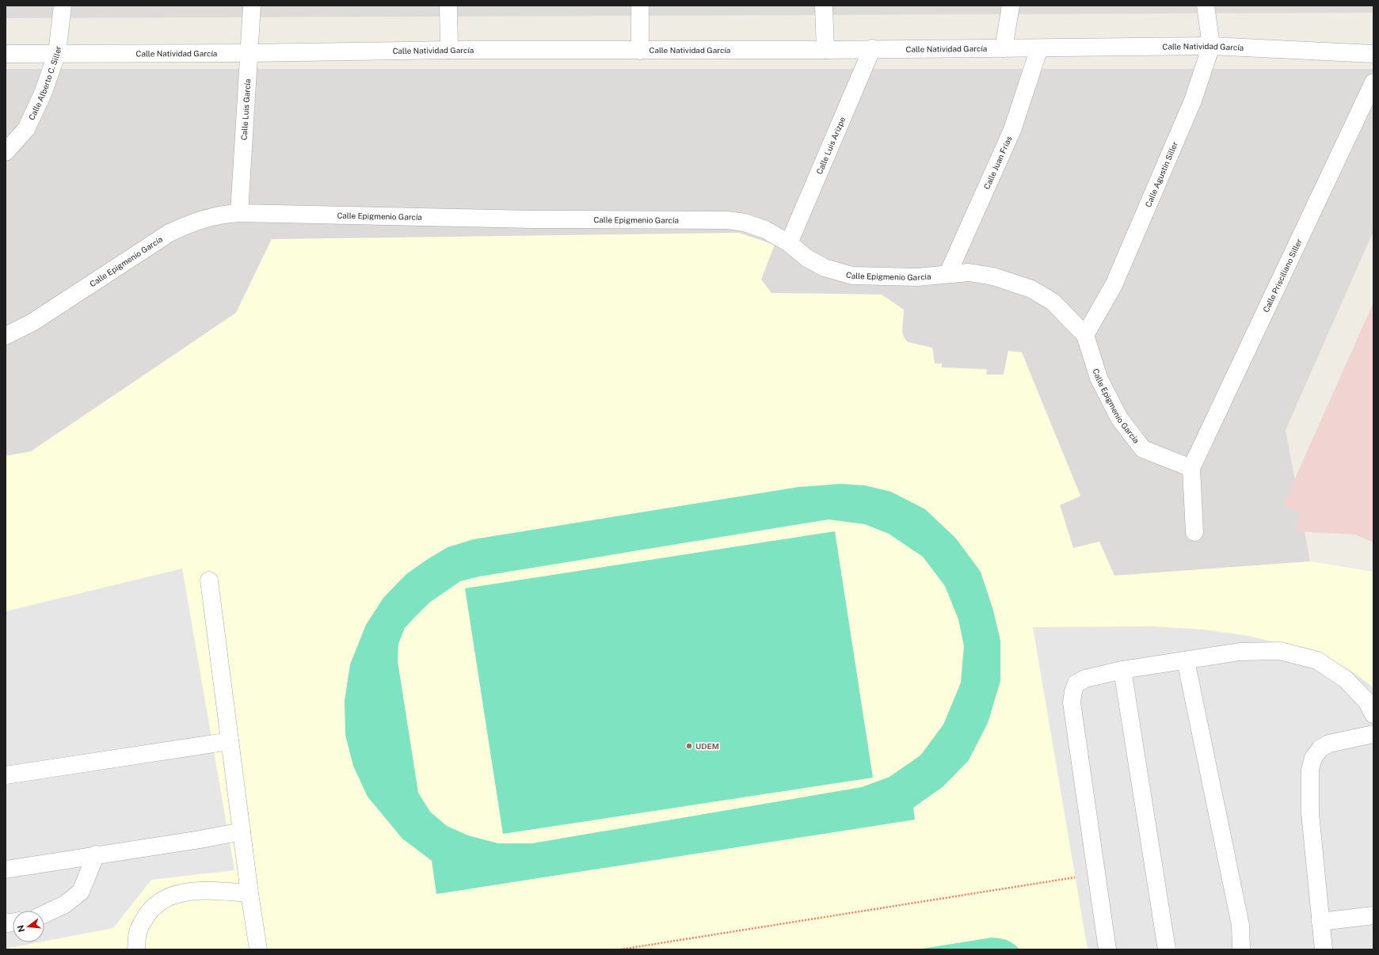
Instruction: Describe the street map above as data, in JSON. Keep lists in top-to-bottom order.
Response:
{
  "streets": {
    "street": [
      "Calle Natividad García",
      "Calle Alberto C. Siller",
      "Calle Luis García",
      "Calle Luis Arizpe",
      "Calle Juan Frías",
      "Calle Agustín Siller",
      "Calle Epigmenio García",
      "Calle Prisciliano Siller"
    ]
  },
  "crossings": [
    ["Calle Natividad García", "Calle Alberto C. Siller"],
    ["Calle Natividad García", "Calle Luis García"],
    ["Calle Natividad García", "Calle Luis Arizpe"],
    ["Calle Natividad García", "Calle Juan Frías"],
    ["Calle Natividad García", "Calle Agustín Siller"],
    ["Calle Luis García", "Calle Epigmenio García"],
    ["Calle Luis Arizpe", "Calle Epigmenio García"],
    ["Calle Juan Frías", "Calle Epigmenio García"],
    ["Calle Agustín Siller", "Calle Epigmenio García"],
    ["Calle Epigmenio García", "Calle Prisciliano Siller"]
  ],
  "places": ["UDEM"],
  "north": "left"
}
